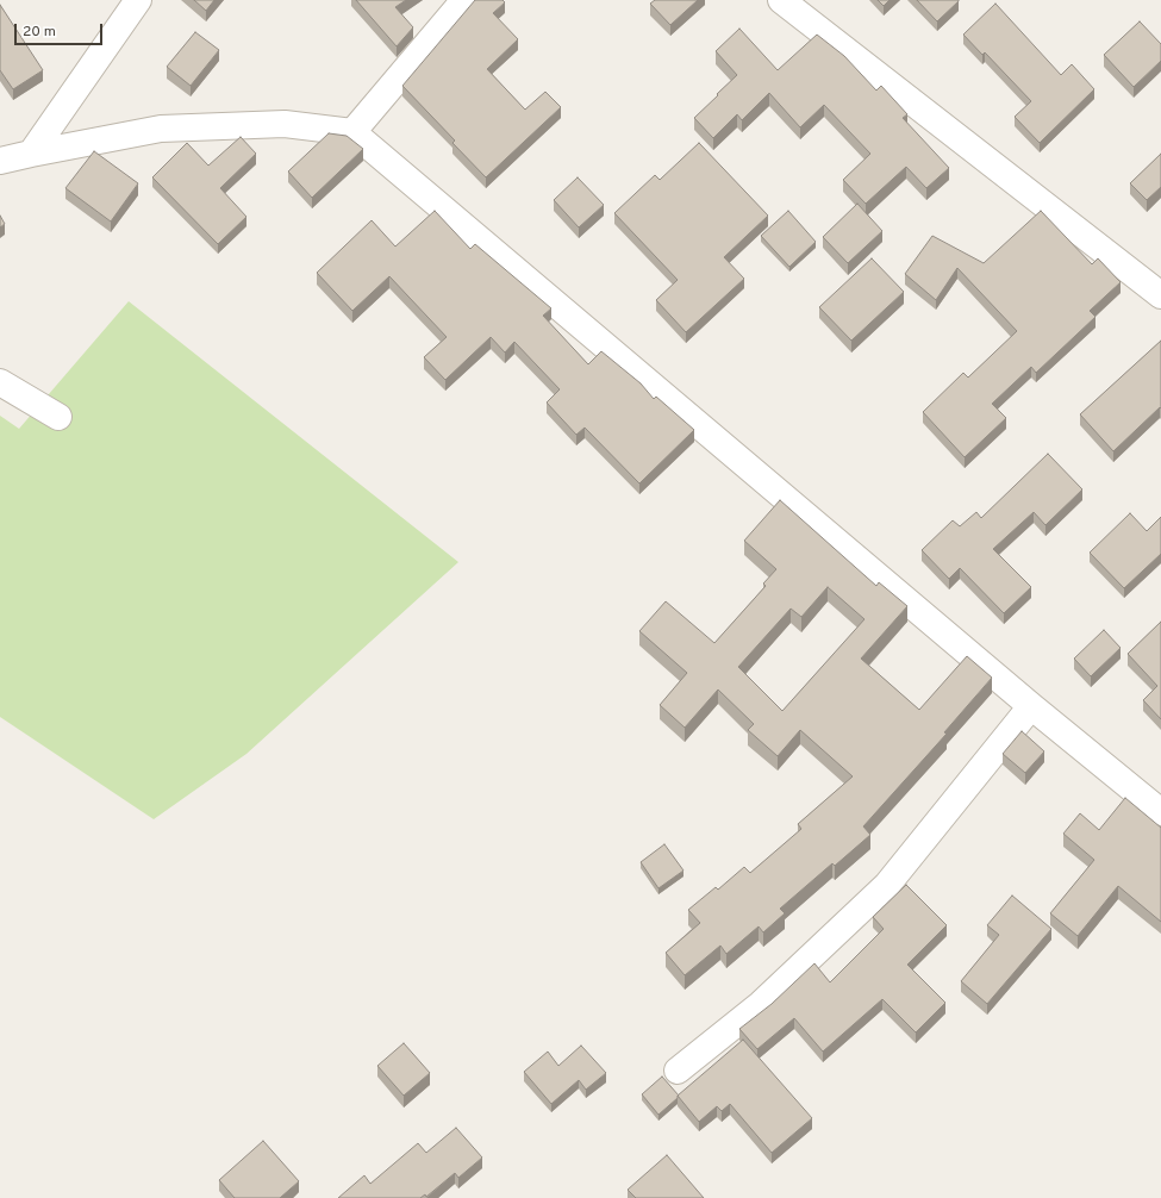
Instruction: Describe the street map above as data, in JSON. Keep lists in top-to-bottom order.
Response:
{
  "scale_bar": "20 m"
}
